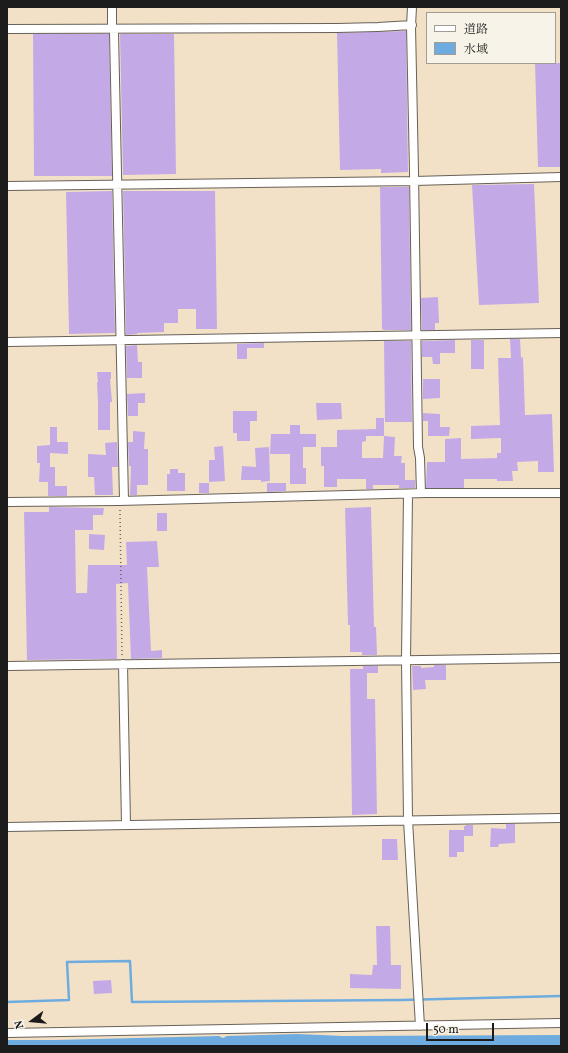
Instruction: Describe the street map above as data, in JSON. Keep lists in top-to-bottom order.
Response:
{
  "legend": ["道路", "水域"],
  "scale_bar": "50 m",
  "north": "left"
}
